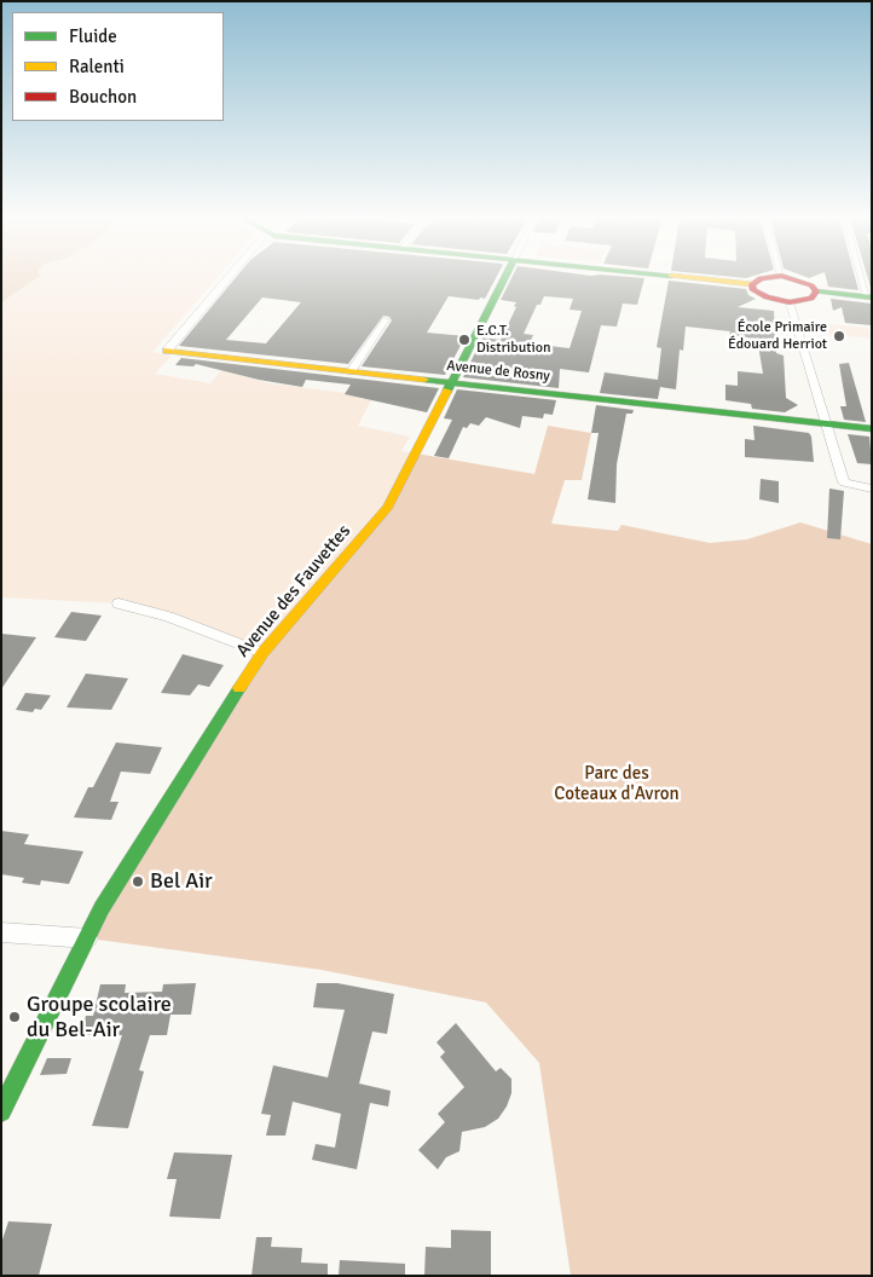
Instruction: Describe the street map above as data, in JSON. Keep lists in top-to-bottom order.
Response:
{
  "streets": {
    "street": ["Avenue de Rosny", "Avenue des Fauvettes"]
  },
  "crossings": [
    ["Avenue de Rosny", "Avenue des Fauvettes"]
  ],
  "parks": ["Parc des Coteaux d'Avron"],
  "places": [
    "École Primaire Édouard Herriot",
    "E.C.T. Distribution",
    "Bel Air",
    "Groupe scolaire du Bel-Air"
  ],
  "legend": ["Fluide", "Ralenti", "Bouchon"]
}
